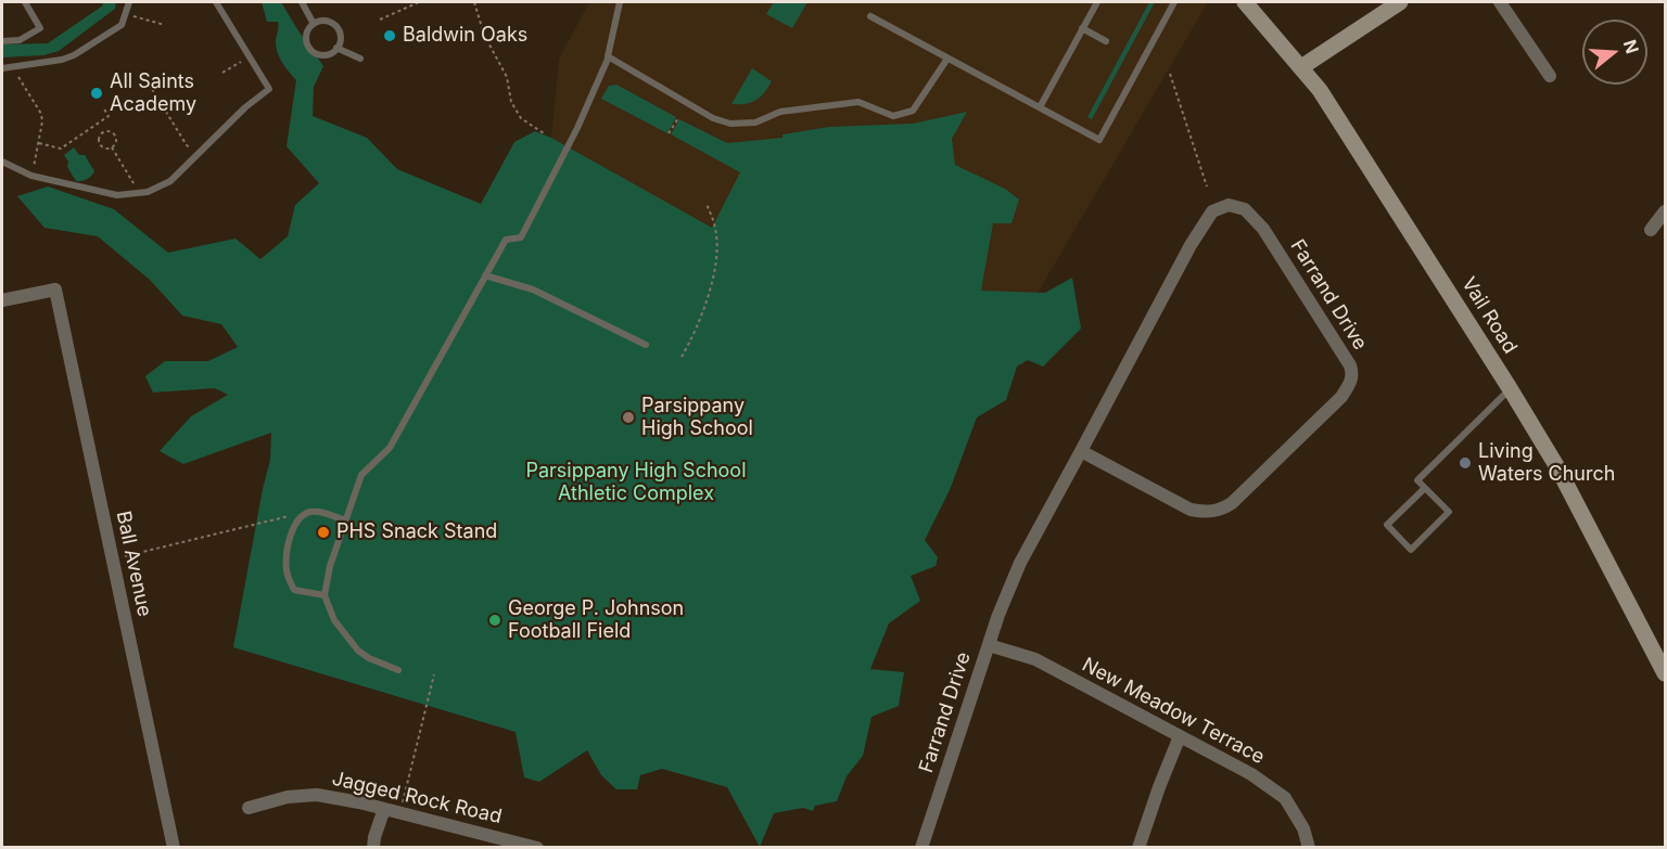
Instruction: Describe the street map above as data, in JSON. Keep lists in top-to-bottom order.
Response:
{
  "streets": {
    "street": [
      "Farrand Drive",
      "Vail Road",
      "Ball Avenue",
      "New Meadow Terrace",
      "Jagged Rock Road"
    ]
  },
  "crossings": [
    ["Farrand Drive", "New Meadow Terrace"]
  ],
  "parks": ["Parsippany High School Athletic Complex"],
  "places": [
    "Baldwin Oaks",
    "All Saints Academy",
    "Parsippany High School",
    "Living Waters Church",
    "PHS Snack Stand",
    "George P. Johnson Football Field"
  ],
  "north": "right"
}
